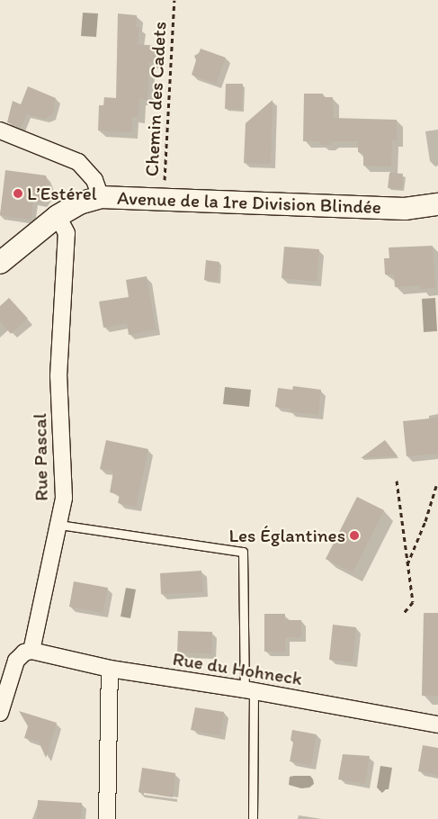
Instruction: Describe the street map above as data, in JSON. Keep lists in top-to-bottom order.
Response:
{
  "streets": {
    "main road": ["Avenue de la 1re Division Blindée"],
    "street": ["Rue Pascal", "Rue du Hohneck"],
    "path": ["Chemin des Cadets"]
  },
  "crossings": [
    ["Chemin des Cadets", "Avenue de la 1re Division Blindée"],
    ["Avenue de la 1re Division Blindée", "Rue Pascal"],
    ["Rue Pascal", "Rue du Hohneck"]
  ],
  "places": ["L’Estérel", "Les Églantines"]
}
